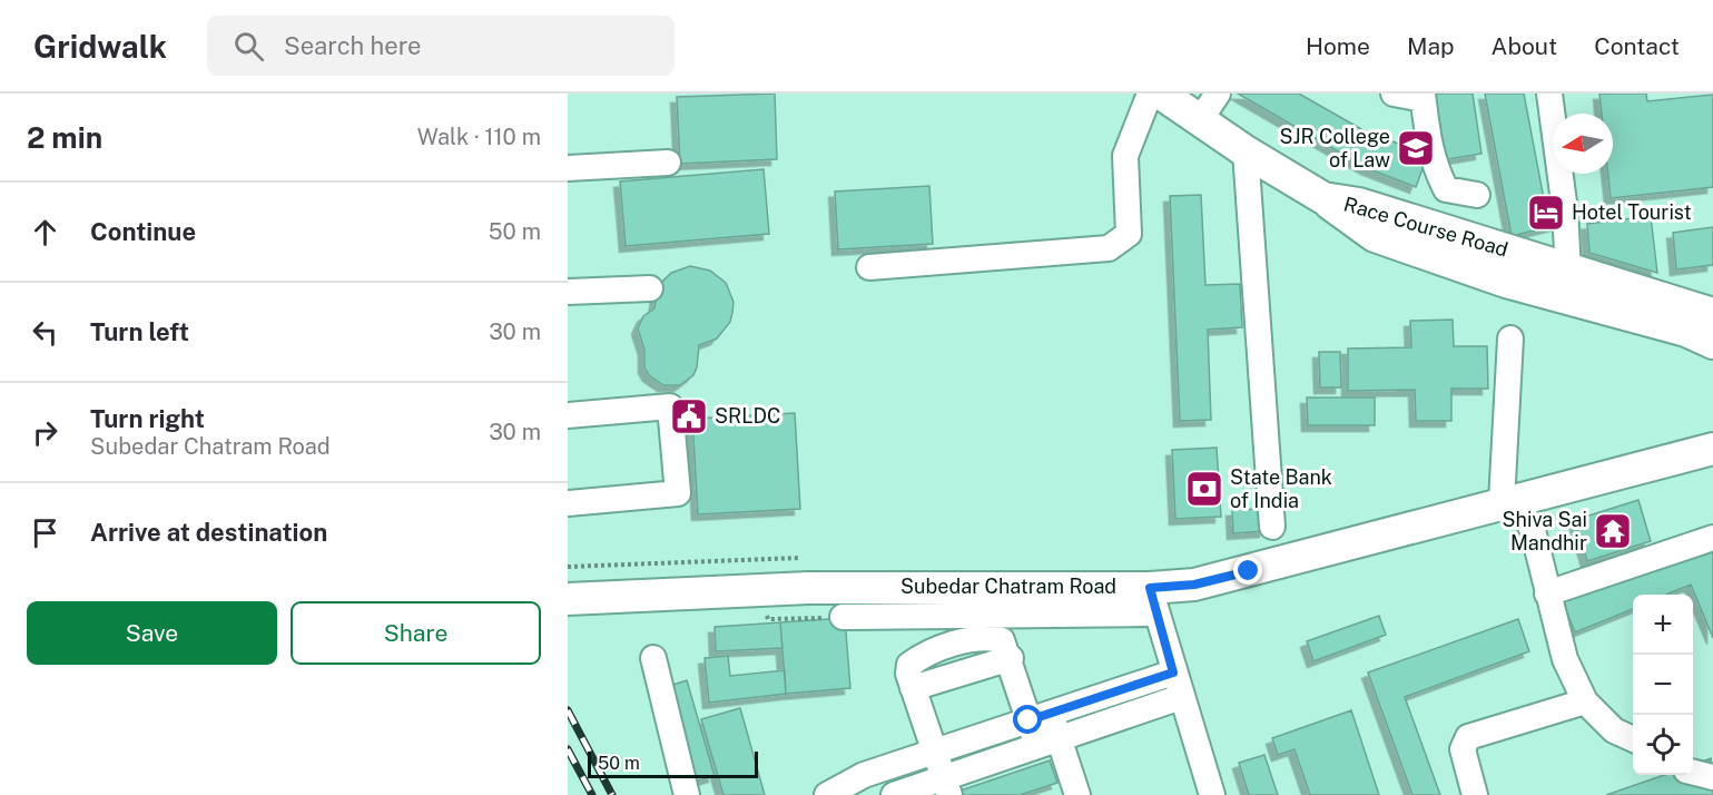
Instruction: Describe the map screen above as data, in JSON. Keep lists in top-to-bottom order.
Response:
{
  "streets": {
    "main road": ["Race Course Road", "Subedar Chatram Road"]
  },
  "places": {
    "school or university": ["SJR College of Law"],
    "hotel": ["Hotel Tourist"],
    "public building": ["SRLDC"],
    "bank": ["State Bank of India"],
    "temple": ["Shiva Sai Mandhir"]
  },
  "scale_bar": "50 m",
  "north": "left",
  "page": {
    "header": "Gridwalk",
    "search": "Search here",
    "nav": [
      "Home",
      "Map",
      "About",
      "Contact"
    ],
    "heading": ["2 min", "Walk · 110 m"],
    "list": [
      ["Continue", "50 m"],
      ["Turn left", "30 m"],
      ["Turn right", "Subedar Chatram Road", "30 m"],
      "Arrive at destination"
    ],
    "buttons": ["Save", "Share"],
    "map_buttons": ["+", "−"],
    "scale": "50 m"
  }
}
